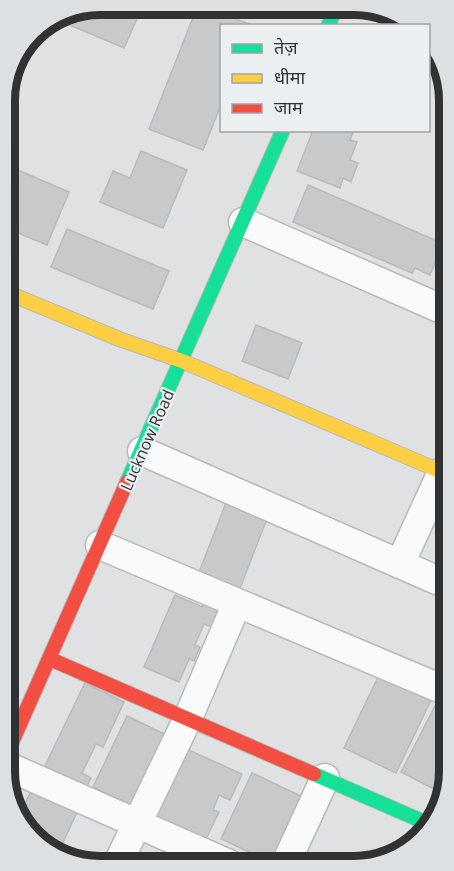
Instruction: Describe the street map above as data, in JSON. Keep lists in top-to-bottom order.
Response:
{
  "streets": {
    "street": ["Lucknow Road"]
  },
  "legend": ["तेज़", "धीमा", "जाम"]
}
